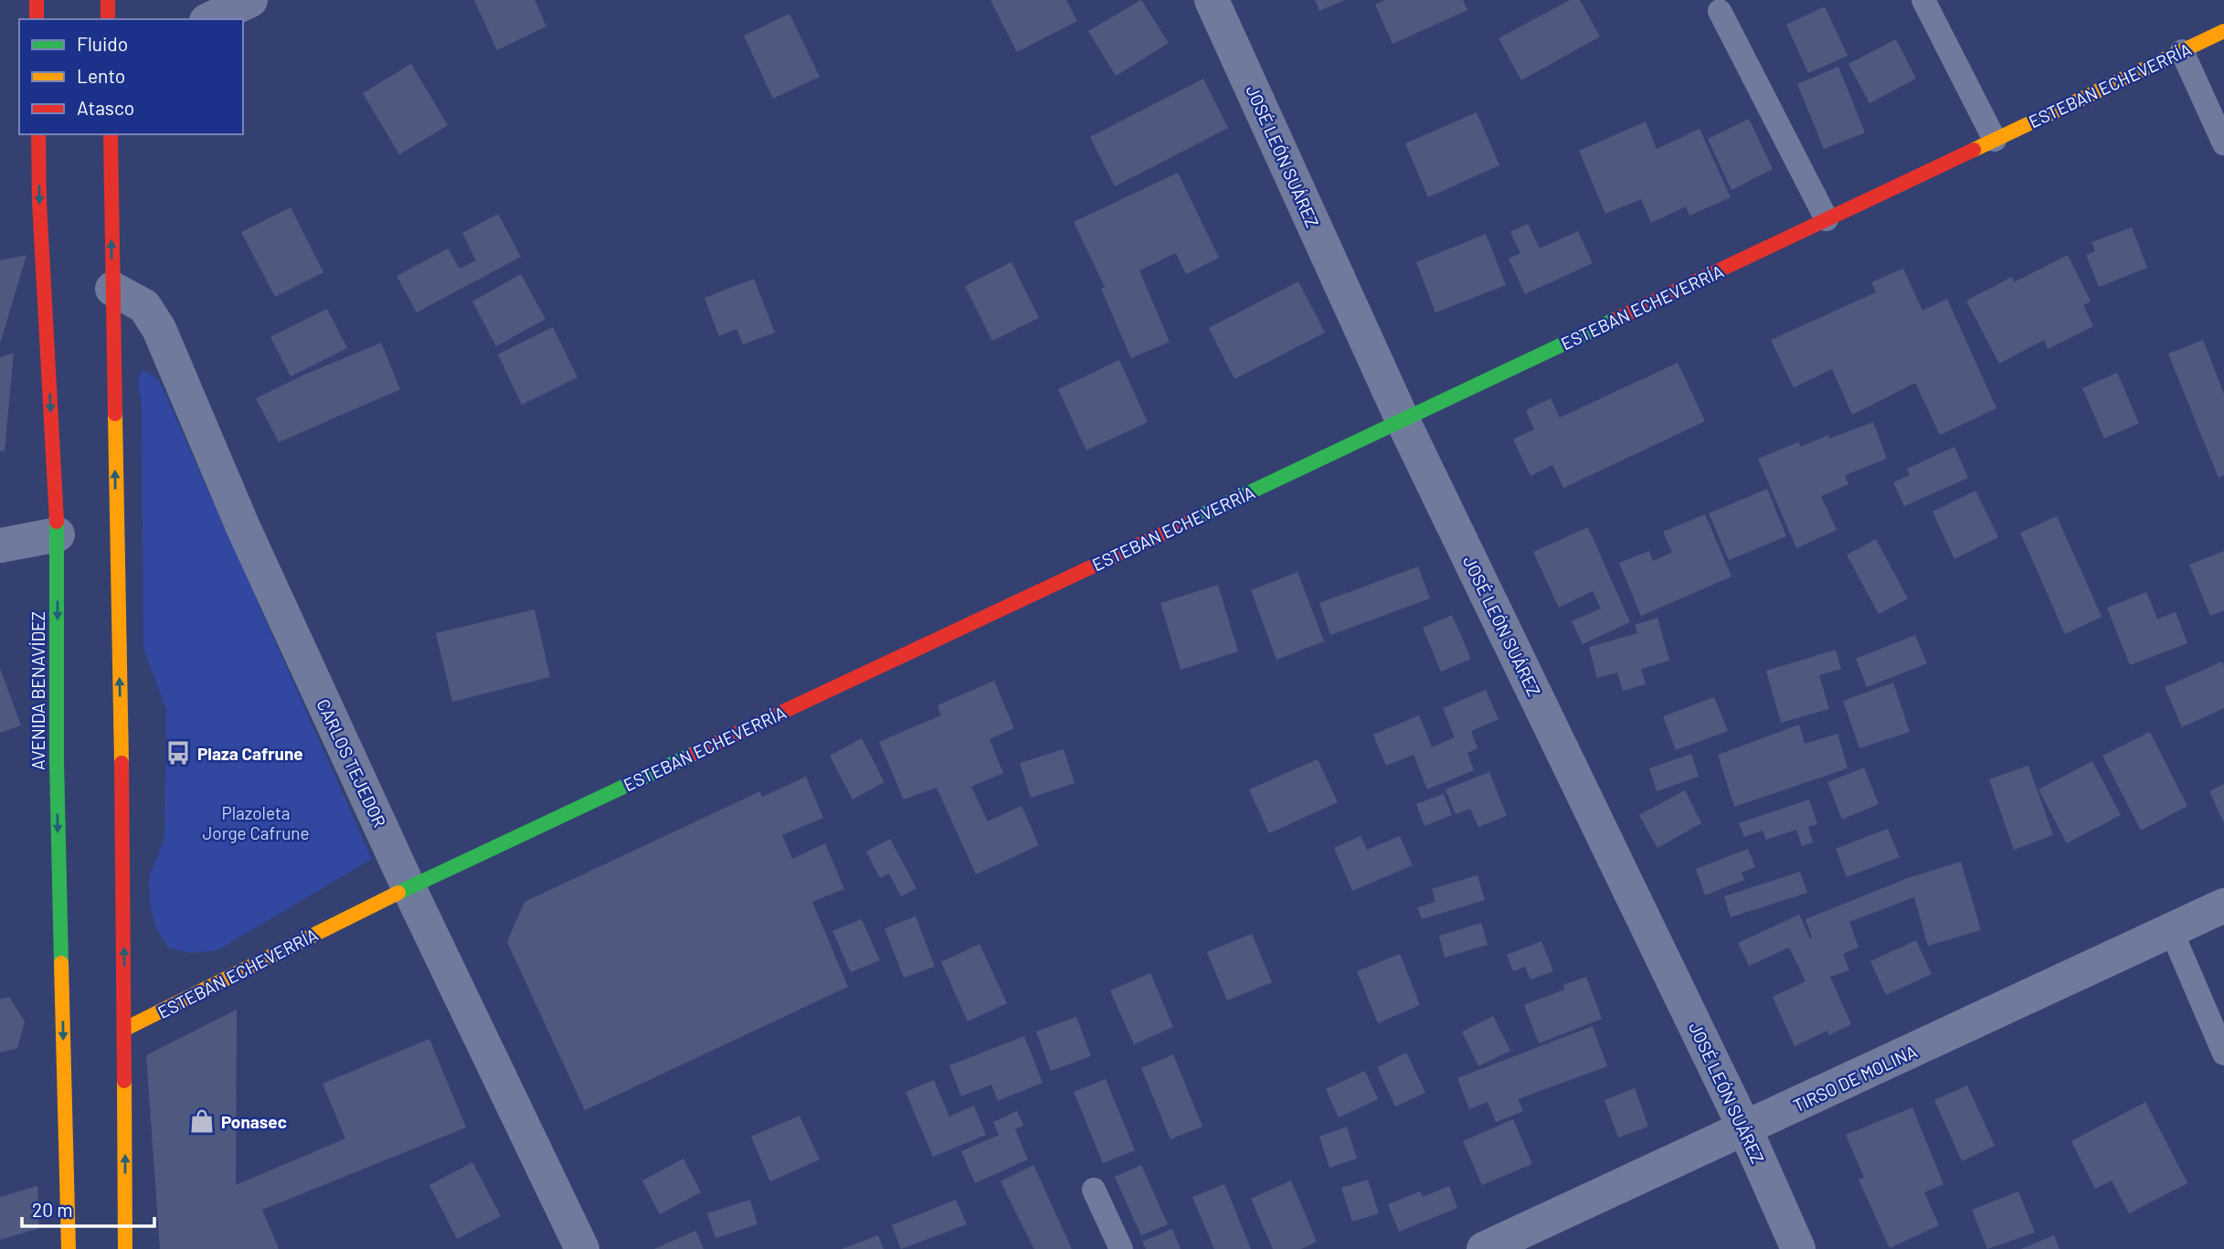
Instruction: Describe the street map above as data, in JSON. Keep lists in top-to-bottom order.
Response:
{
  "streets": {
    "street": [
      "ESTEBAN ECHEVERRÍA",
      "JOSÉ LEÓN SUÁREZ",
      "AVENIDA BENAVÍDEZ",
      "CARLOS TEJEDOR",
      "TIRSO DE MOLINA"
    ]
  },
  "crossings": [
    ["ESTEBAN ECHEVERRÍA", "JOSÉ LEÓN SUÁREZ"],
    ["ESTEBAN ECHEVERRÍA", "CARLOS TEJEDOR"],
    ["JOSÉ LEÓN SUÁREZ", "TIRSO DE MOLINA"]
  ],
  "parks": ["Plazoleta Jorge Cafrune"],
  "places": {
    "bus stop": ["Plaza Cafrune"],
    "shop": ["Ponasec"]
  },
  "legend": ["Fluido", "Lento", "Atasco"],
  "scale_bar": "20 m"
}
